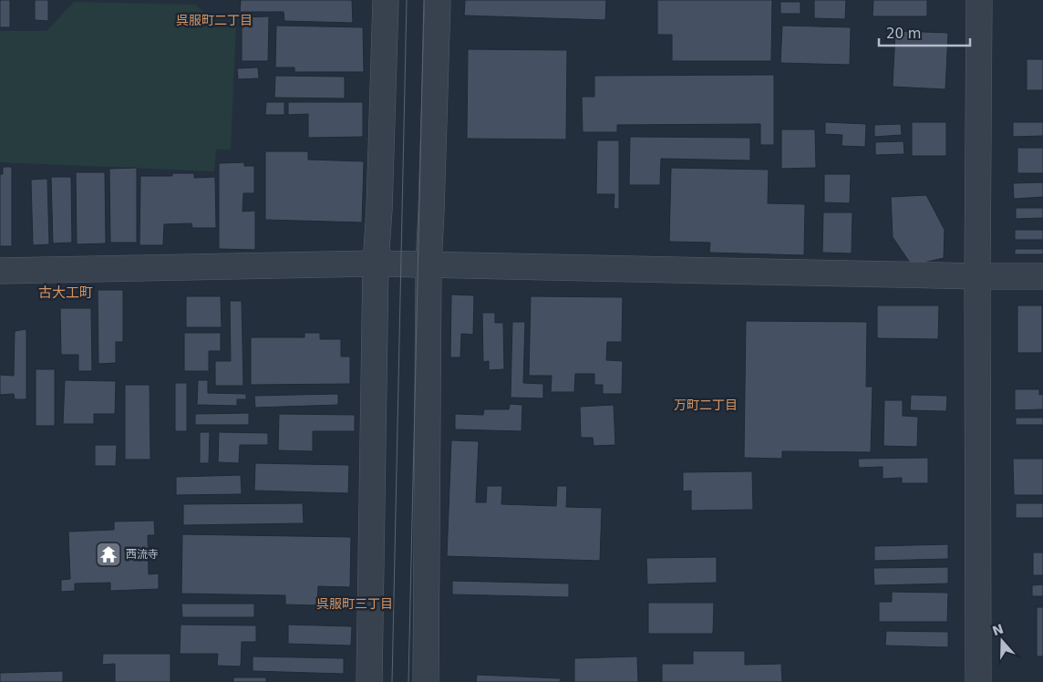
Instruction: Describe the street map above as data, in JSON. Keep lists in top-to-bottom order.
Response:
{
  "districts": [
    "呉服町二丁目",
    "古大工町",
    "万町二丁目",
    "呉服町三丁目"
  ],
  "places": {
    "temple": ["西流寺"]
  },
  "scale_bar": "20 m",
  "north": "top"
}
